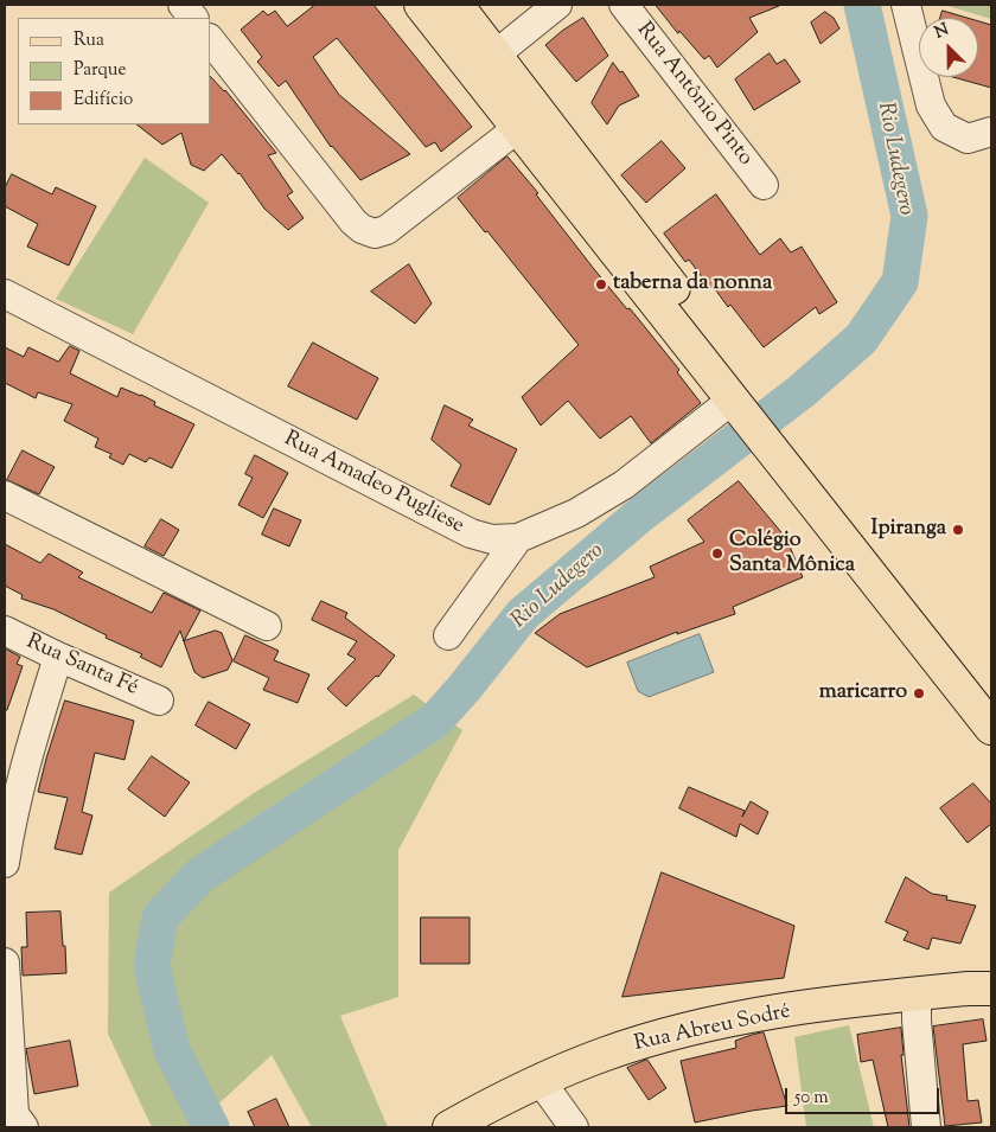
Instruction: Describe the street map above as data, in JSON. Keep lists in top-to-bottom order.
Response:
{
  "streets": {
    "main road": ["Rua Abreu Sodré"],
    "street": ["Rua Antônio Pinto", "Rua Amadeo Pugliese", "Rua Santa Fé"]
  },
  "water": ["Rio Ludegero"],
  "places": [
    "taberna da nonna",
    "Ipiranga",
    "Colégio Santa Mônica",
    "maricarro"
  ],
  "legend": ["Rua", "Parque", "Edifício"],
  "scale_bar": "50 m",
  "north": "top left"
}
